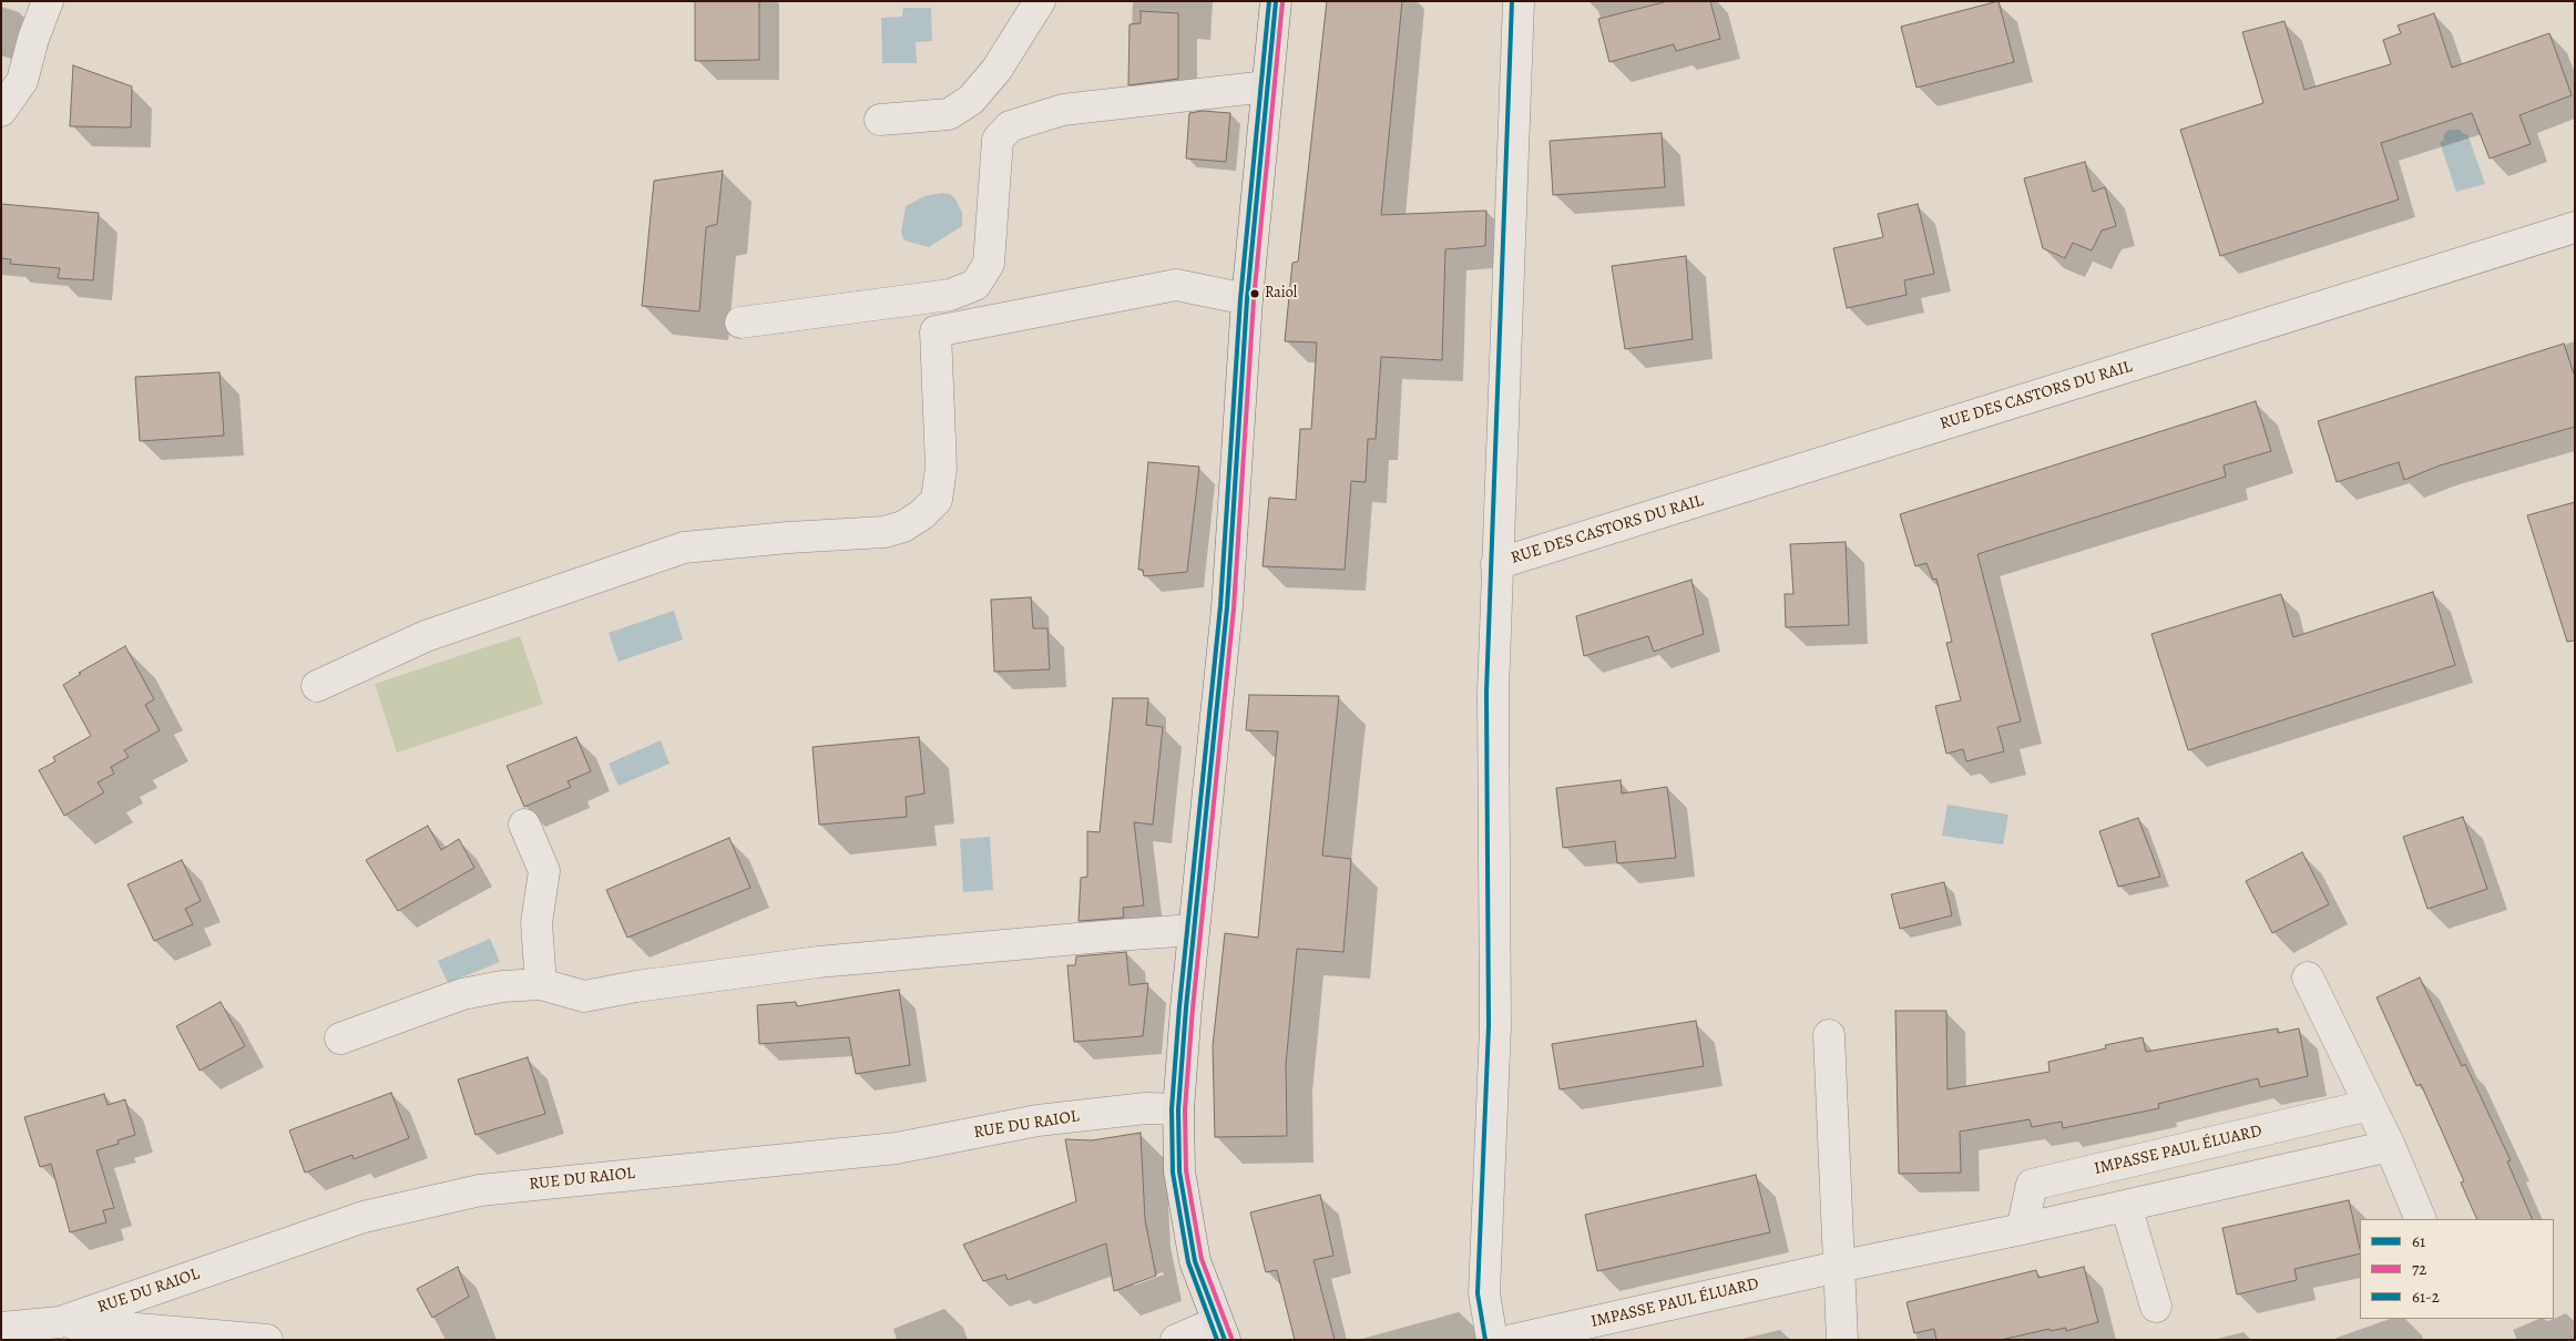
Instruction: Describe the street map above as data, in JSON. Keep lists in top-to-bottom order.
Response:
{
  "streets": {
    "street": ["RUE DES CASTORS DU RAIL", "RUE DU RAIOL", "IMPASSE PAUL ÉLUARD"]
  },
  "places": ["Raiol"],
  "lines": ["transit line 61", "transit line 61-2", "transit line 72"],
  "legend": ["61", "72", "61-2"]
}
